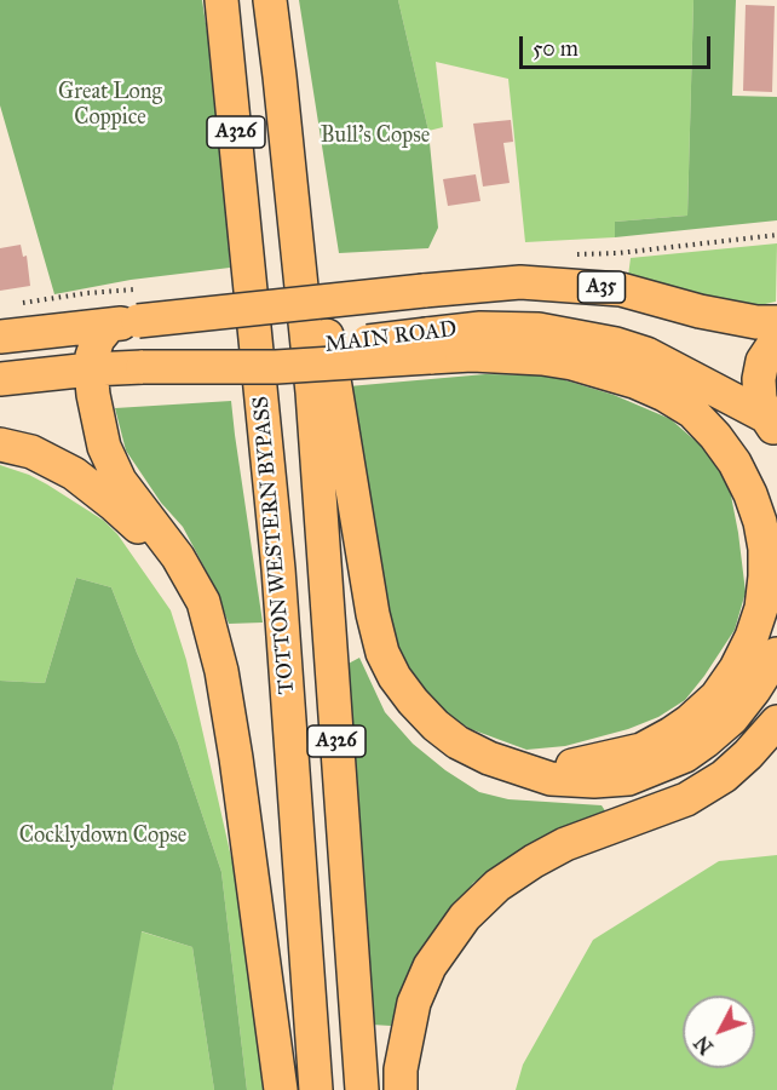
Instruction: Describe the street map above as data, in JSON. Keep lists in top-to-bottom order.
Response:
{
  "streets": {
    "main road": [
      "A326",
      "A35",
      "MAIN ROAD",
      "TOTTON WESTERN BYPASS"
    ]
  },
  "parks": ["Great Long Coppice", "Bull's Copse", "Cocklydown Copse"],
  "scale_bar": "50 m",
  "north": "bottom left"
}
